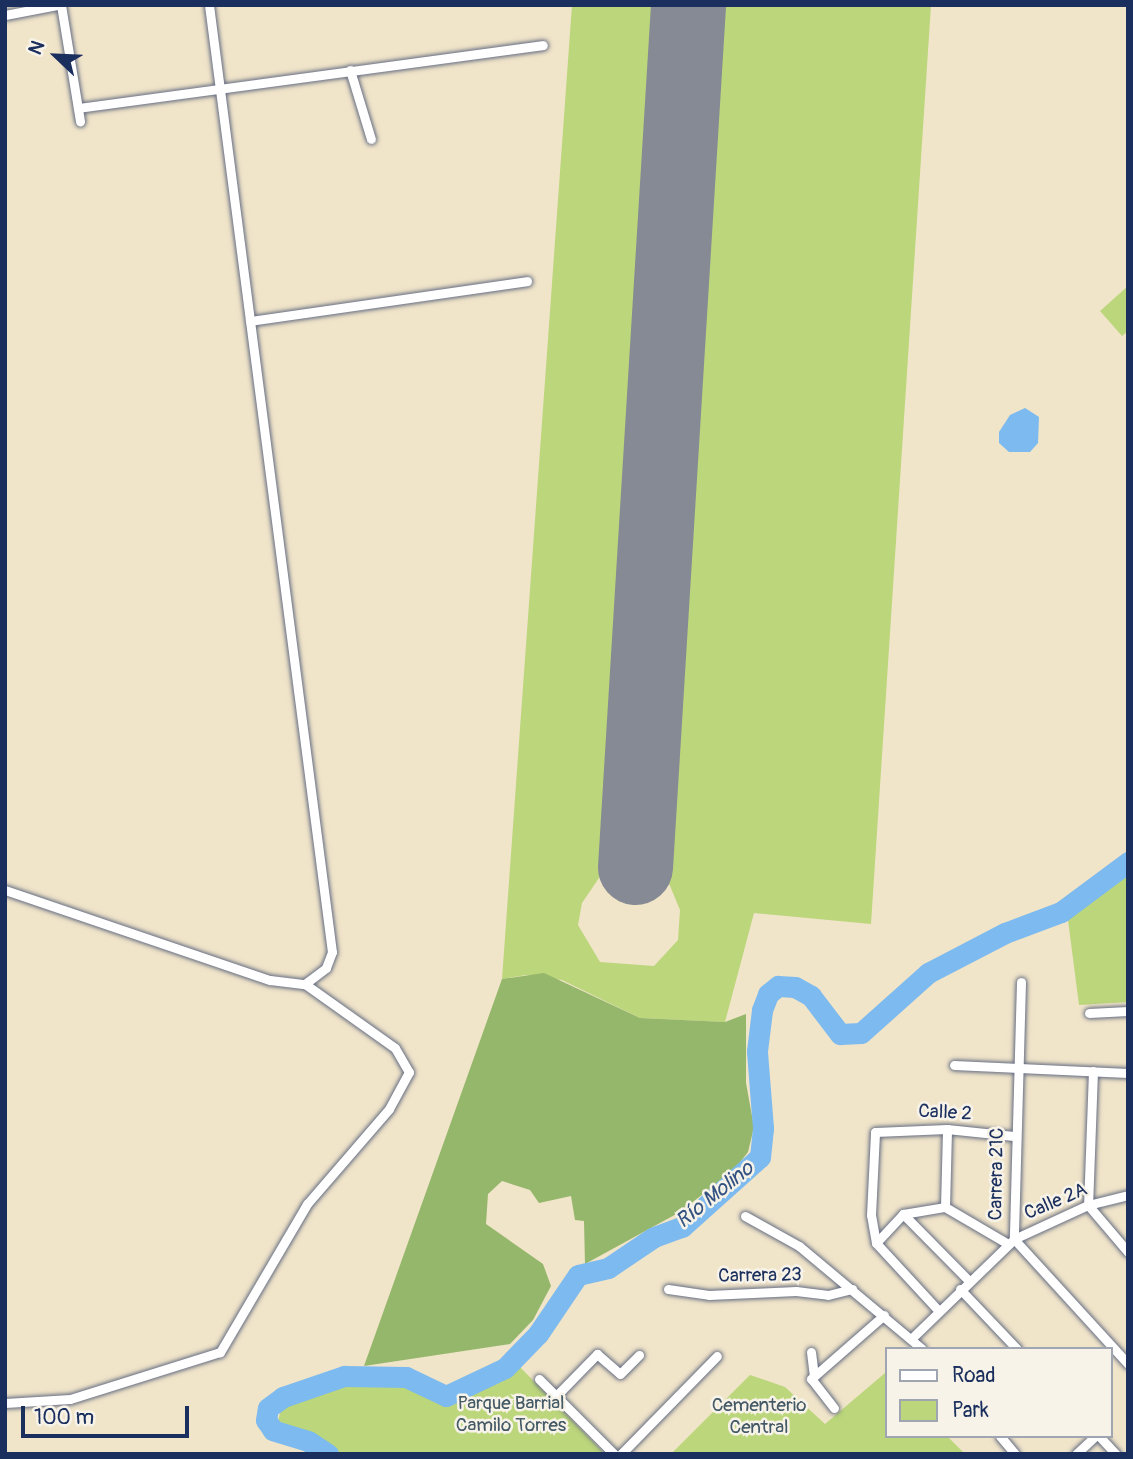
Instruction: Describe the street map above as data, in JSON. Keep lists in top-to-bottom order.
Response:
{
  "streets": {
    "street": [
      "Calle 2",
      "Carrera 21C",
      "Calle 2A",
      "Carrera 23"
    ]
  },
  "crossings": [
    ["Calle 2", "Carrera 21C"],
    ["Carrera 21C", "Calle 2A"],
    ["Calle 2A", "Carrera 23"]
  ],
  "water": ["Río Molino"],
  "parks": ["Parque Barrial Camilo Torres", "Cementerio Central"],
  "legend": ["Road", "Park"],
  "scale_bar": "100 m",
  "north": "top left"
}
